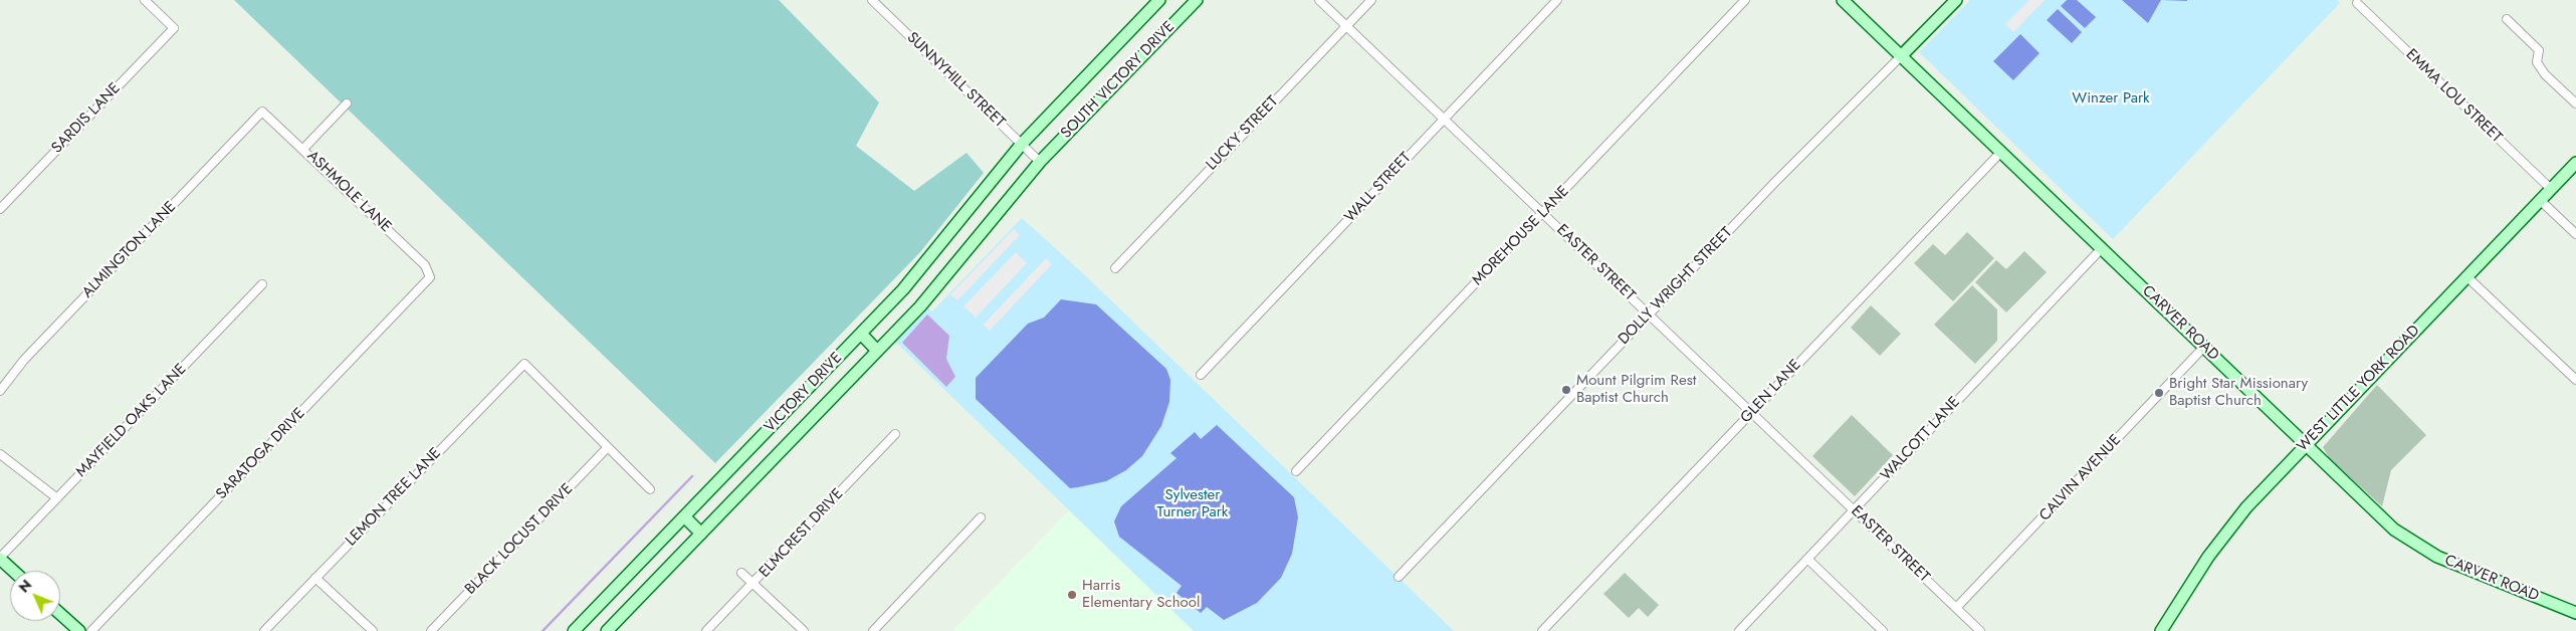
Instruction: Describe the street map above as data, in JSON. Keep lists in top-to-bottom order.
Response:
{
  "streets": {
    "main road": [
      "SOUTH VICTORY DRIVE",
      "DOLLY WRIGHT STREET",
      "CARVER ROAD",
      "WEST LITTLE YORK ROAD",
      "VICTORY DRIVE"
    ],
    "street": [
      "SUNNYHILL STREET",
      "EMMA LOU STREET",
      "SARDIS LANE",
      "LUCKY STREET",
      "WALL STREET",
      "ASHMOLE LANE",
      "MOREHOUSE LANE",
      "ALMINGTON LANE",
      "EASTER STREET",
      "GLEN LANE",
      "MAYFIELD OAKS LANE",
      "WALCOTT LANE",
      "SARATOGA DRIVE",
      "CALVIN AVENUE",
      "LEMON TREE LANE",
      "ELMCREST DRIVE",
      "BLACK LOCUST DRIVE"
    ]
  },
  "crossings": [
    ["SUNNYHILL STREET", "SOUTH VICTORY DRIVE"],
    ["SUNNYHILL STREET", "VICTORY DRIVE"],
    ["SOUTH VICTORY DRIVE", "VICTORY DRIVE"],
    ["EMMA LOU STREET", "WEST LITTLE YORK ROAD"],
    ["LUCKY STREET", "EASTER STREET"],
    ["WALL STREET", "EASTER STREET"],
    ["ASHMOLE LANE", "ALMINGTON LANE"],
    ["ASHMOLE LANE", "SARATOGA DRIVE"],
    ["MOREHOUSE LANE", "EASTER STREET"],
    ["EASTER STREET", "DOLLY WRIGHT STREET"],
    ["EASTER STREET", "GLEN LANE"],
    ["EASTER STREET", "WALCOTT LANE"],
    ["EASTER STREET", "CALVIN AVENUE"],
    ["DOLLY WRIGHT STREET", "CARVER ROAD"],
    ["CARVER ROAD", "WEST LITTLE YORK ROAD"],
    ["CARVER ROAD", "GLEN LANE"],
    ["CARVER ROAD", "WALCOTT LANE"],
    ["CARVER ROAD", "CALVIN AVENUE"],
    ["LEMON TREE LANE", "BLACK LOCUST DRIVE"]
  ],
  "parks": ["Winzer Park", "Sylvester Turner Park"],
  "places": ["Mount Pilgrim Rest Baptist Church", "Bright Star Missionary Baptist Church", "Harris Elementary School"],
  "north": "top left"
}
